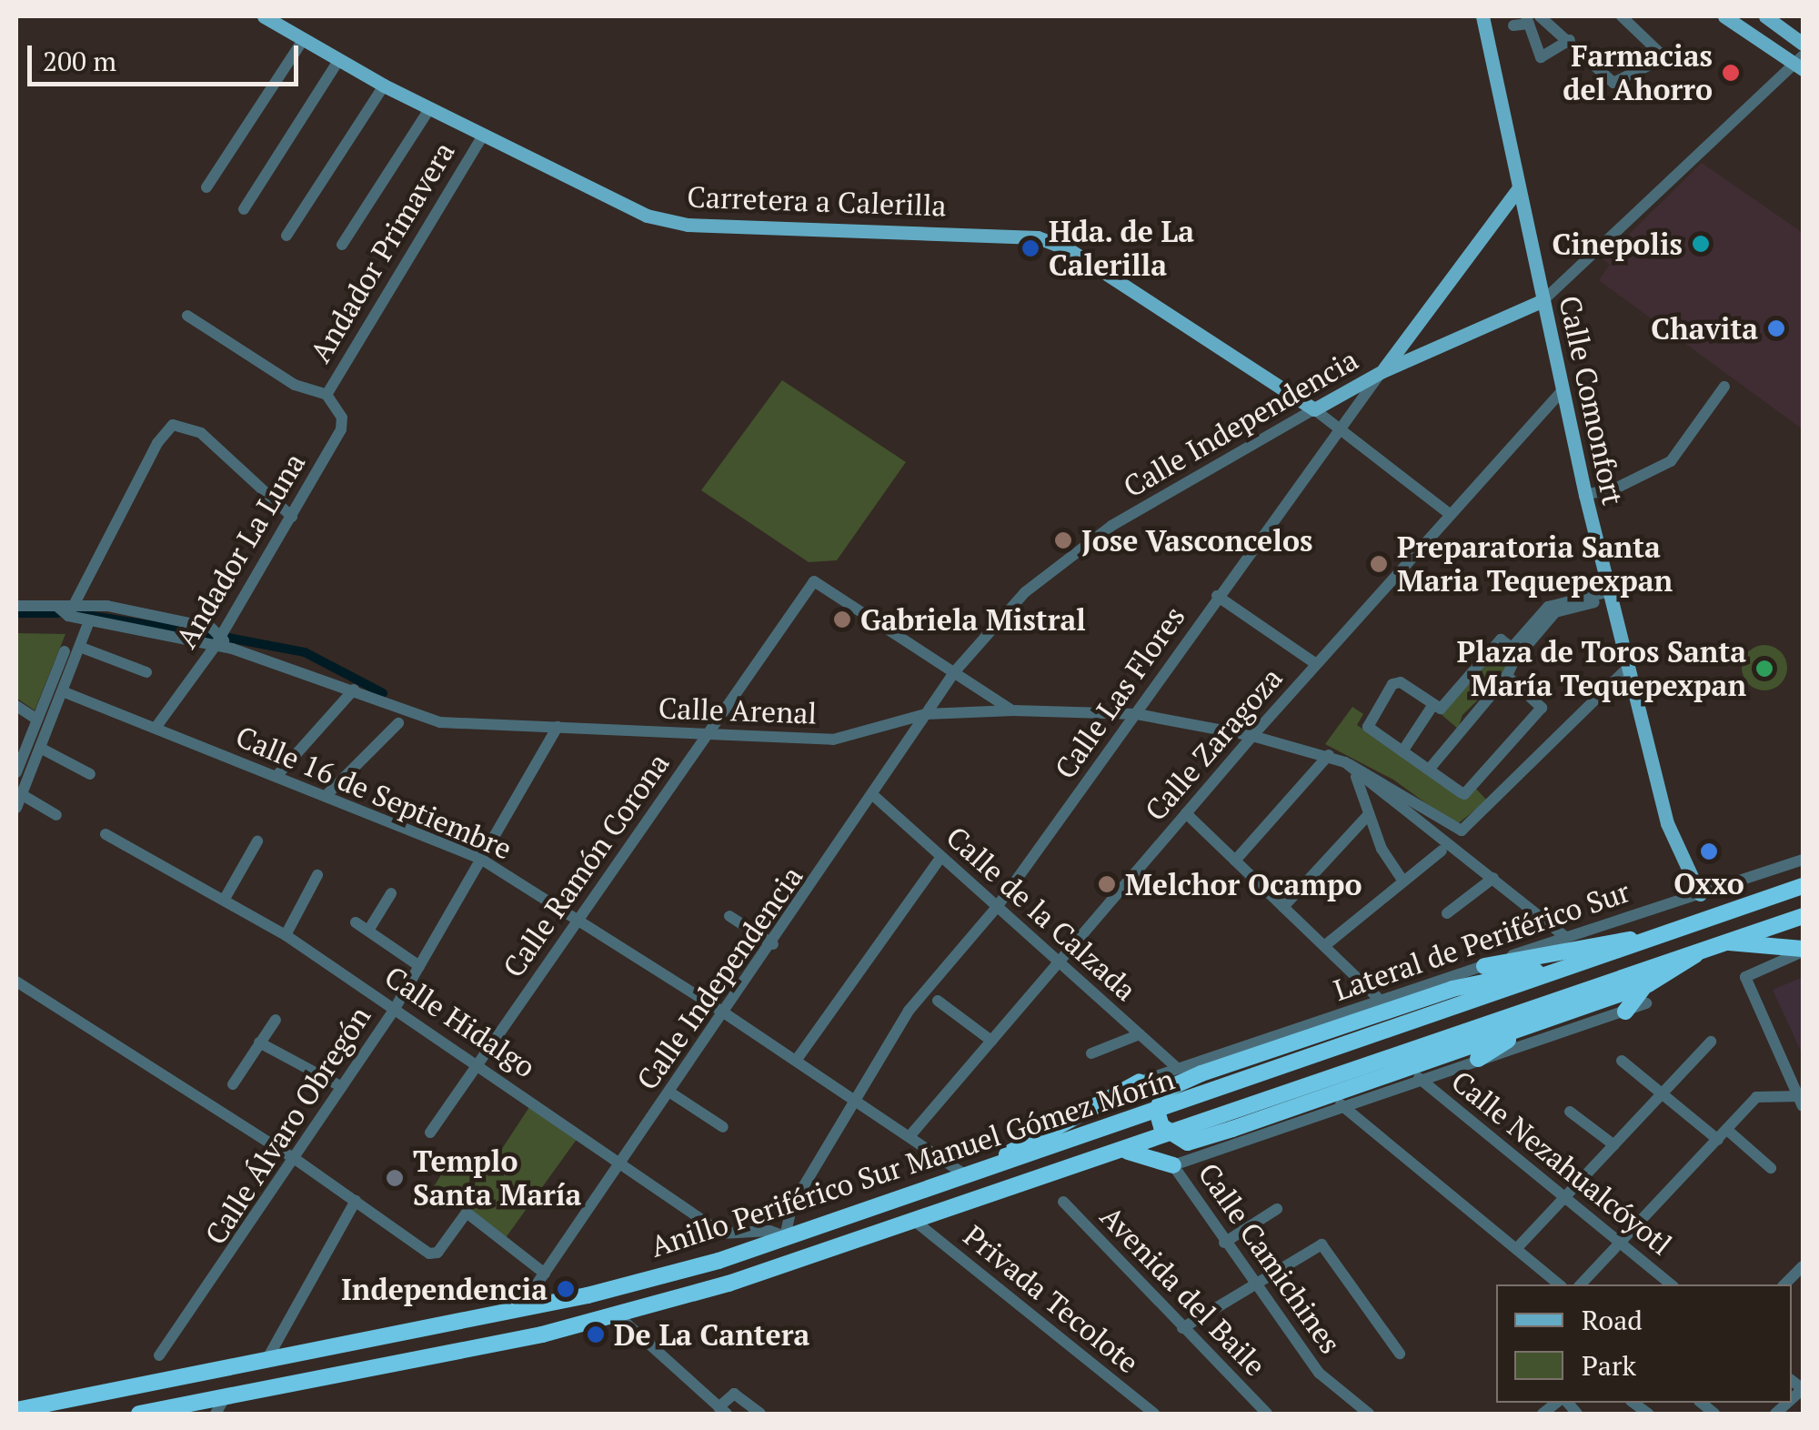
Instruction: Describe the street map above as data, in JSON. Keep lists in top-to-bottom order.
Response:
{
  "streets": {
    "highway": ["Anillo Periférico Sur Manuel Gómez Morín"],
    "main road": [
      "Carretera a Calerilla",
      "Calle Comonfort",
      "Calle Independencia",
      "Calle Las Flores"
    ],
    "street": [
      "Andador Primavera",
      "Andador La Luna",
      "Calle Arenal",
      "Calle Zaragoza",
      "Calle 16 de Septiembre",
      "Calle Ramón Corona",
      "Calle de la Calzada",
      "Lateral de Periférico Sur",
      "Calle Hidalgo",
      "Calle Álvaro Obregón",
      "Calle Nezahualcóyotl",
      "Calle Camichines",
      "Avenida del Baile",
      "Privada Tecolote"
    ]
  },
  "crossings": [
    ["Carretera a Calerilla", "Andador Primavera"],
    ["Carretera a Calerilla", "Calle Independencia"],
    ["Andador Primavera", "Andador La Luna"],
    ["Calle Comonfort", "Calle Independencia"],
    ["Calle Comonfort", "Calle Las Flores"],
    ["Calle Comonfort", "Calle Zaragoza"],
    ["Calle Comonfort", "Lateral de Periférico Sur"],
    ["Calle Independencia", "Calle Las Flores"],
    ["Calle Independencia", "Calle Arenal"],
    ["Calle Independencia", "Calle 16 de Septiembre"],
    ["Calle Independencia", "Calle Ramón Corona"],
    ["Calle Independencia", "Calle de la Calzada"],
    ["Calle Independencia", "Calle Hidalgo"],
    ["Andador La Luna", "Calle Arenal"],
    ["Andador La Luna", "Calle 16 de Septiembre"],
    ["Calle Las Flores", "Calle Arenal"],
    ["Calle Las Flores", "Calle 16 de Septiembre"],
    ["Calle Las Flores", "Calle de la Calzada"],
    ["Calle Las Flores", "Calle Hidalgo"],
    ["Calle Las Flores", "Anillo Periférico Sur Manuel Gómez Morín"],
    ["Calle Arenal", "Calle Zaragoza"],
    ["Calle Arenal", "Calle Ramón Corona"],
    ["Calle Arenal", "Lateral de Periférico Sur"],
    ["Calle Arenal", "Calle Álvaro Obregón"],
    ["Calle Zaragoza", "Calle 16 de Septiembre"],
    ["Calle Zaragoza", "Calle de la Calzada"],
    ["Calle 16 de Septiembre", "Calle Ramón Corona"],
    ["Calle 16 de Septiembre", "Calle Álvaro Obregón"],
    ["Calle 16 de Septiembre", "Anillo Periférico Sur Manuel Gómez Morín"],
    ["Calle Ramón Corona", "Calle Hidalgo"],
    ["Calle de la Calzada", "Lateral de Periférico Sur"],
    ["Calle Hidalgo", "Calle Álvaro Obregón"],
    ["Calle Hidalgo", "Anillo Periférico Sur Manuel Gómez Morín"],
    ["Anillo Periférico Sur Manuel Gómez Morín", "Privada Tecolote"]
  ],
  "places": [
    "Farmacias del Ahorro",
    "Cinepolis",
    "Hda. de La Calerilla",
    "Chavita",
    "Jose Vasconcelos",
    "Preparatoria Santa Maria Tequepexpan",
    "Gabriela Mistral",
    "Plaza de Toros Santa María Tequepexpan",
    "Oxxo",
    "Melchor Ocampo",
    "Templo Santa María",
    "Independencia",
    "De La Cantera"
  ],
  "legend": ["Road", "Park"],
  "scale_bar": "200 m"
}
